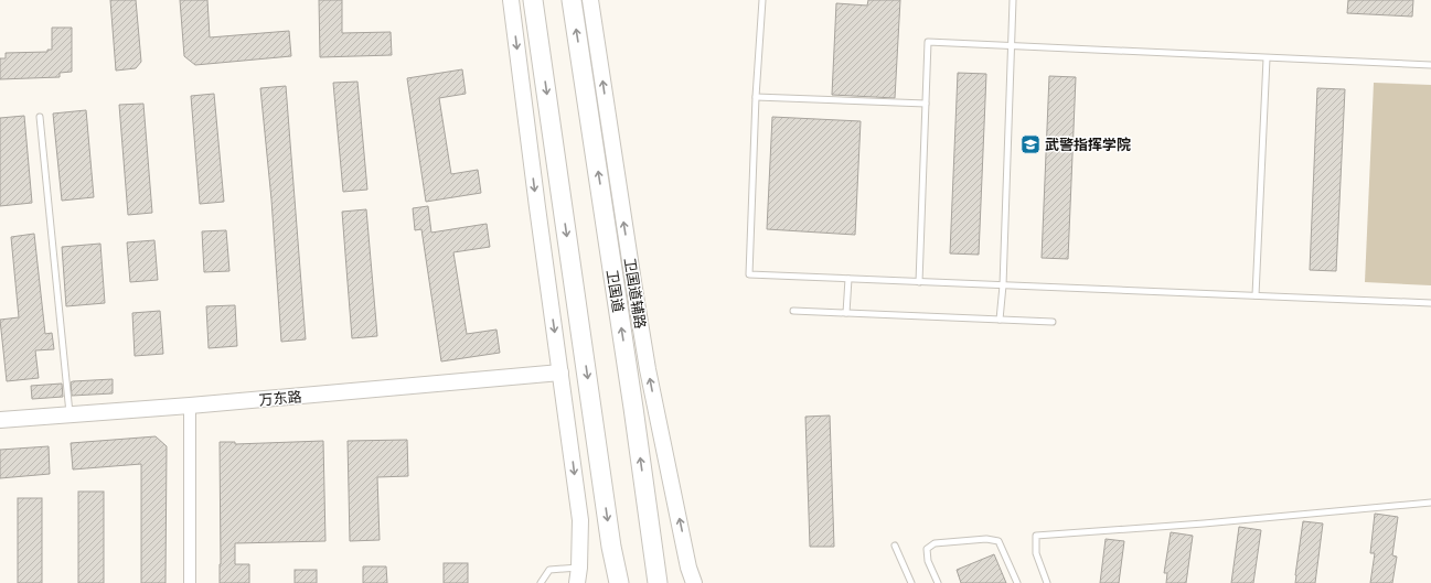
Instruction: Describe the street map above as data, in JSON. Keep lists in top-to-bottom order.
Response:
{
  "streets": {
    "highway": ["卫国道"],
    "main road": ["卫国道辅路", "万东路"]
  },
  "places": {
    "school or university": ["武警指挥学院"]
  }
}
